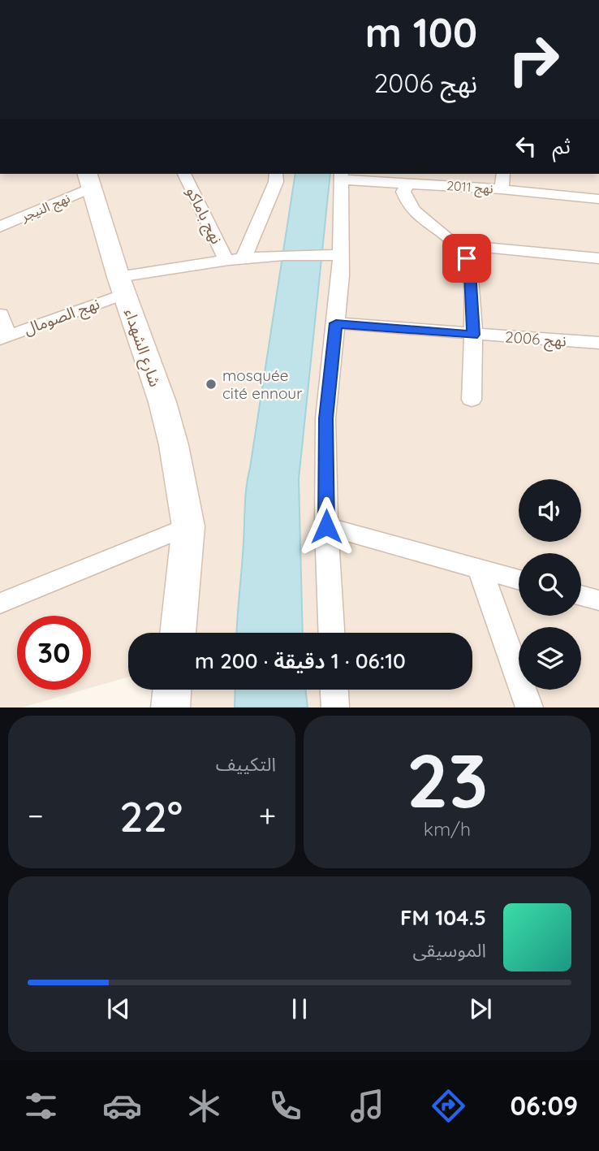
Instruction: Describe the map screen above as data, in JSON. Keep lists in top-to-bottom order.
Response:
{
  "streets": {
    "main road": ["شارع الشهداء"],
    "street": [
      "نهج 2011",
      "نهج النيجر",
      "نهج باماكو",
      "نهج الصومال",
      "نهج 2006"
    ]
  },
  "crossings": [
    ["نهج النيجر", "شارع الشهداء"],
    ["نهج باماكو", "نهج الصومال"],
    ["نهج الصومال", "شارع الشهداء"]
  ],
  "places": ["mosquée cité ennour"],
  "page": {
    "turn": ["100 m", "نهج 2006"],
    "then": "ثم",
    "limit": "30",
    "trip": "06:10 · 1 دقيقة · 200 m",
    "tile": [
      ["23", "km/h"],
      "التكييف"
    ],
    "heat": ["−", "22°", "+"],
    "song": ["104.5 FM", "الموسيقى"],
    "tabs": "06:09"
  }
}
